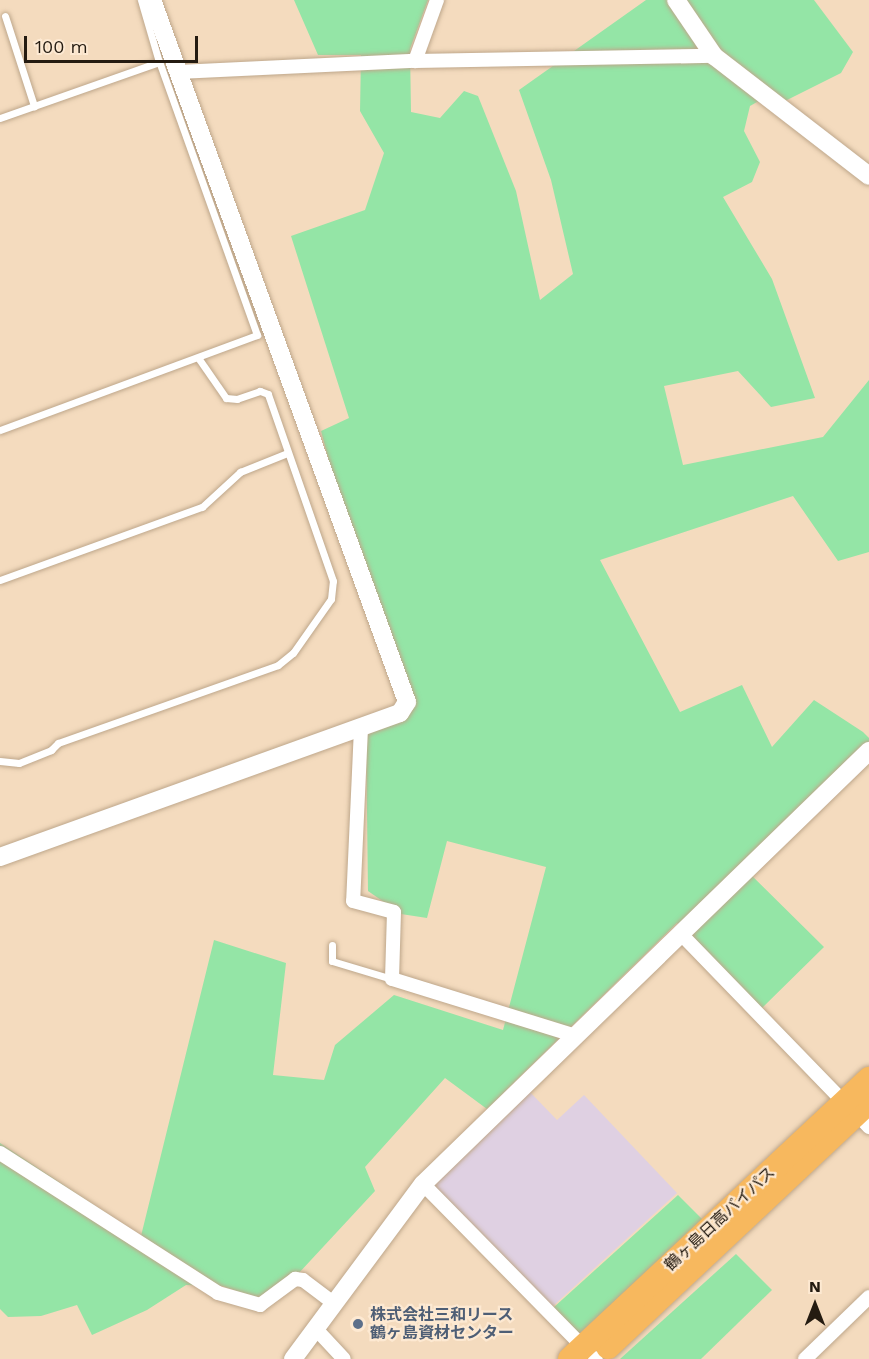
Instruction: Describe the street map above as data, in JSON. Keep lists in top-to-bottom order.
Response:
{
  "streets": {
    "highway": ["鶴ヶ島日高バイパス"]
  },
  "places": ["株式会社三和リース 鶴ヶ島資材センター"],
  "scale_bar": "100 m",
  "north": "top"
}
